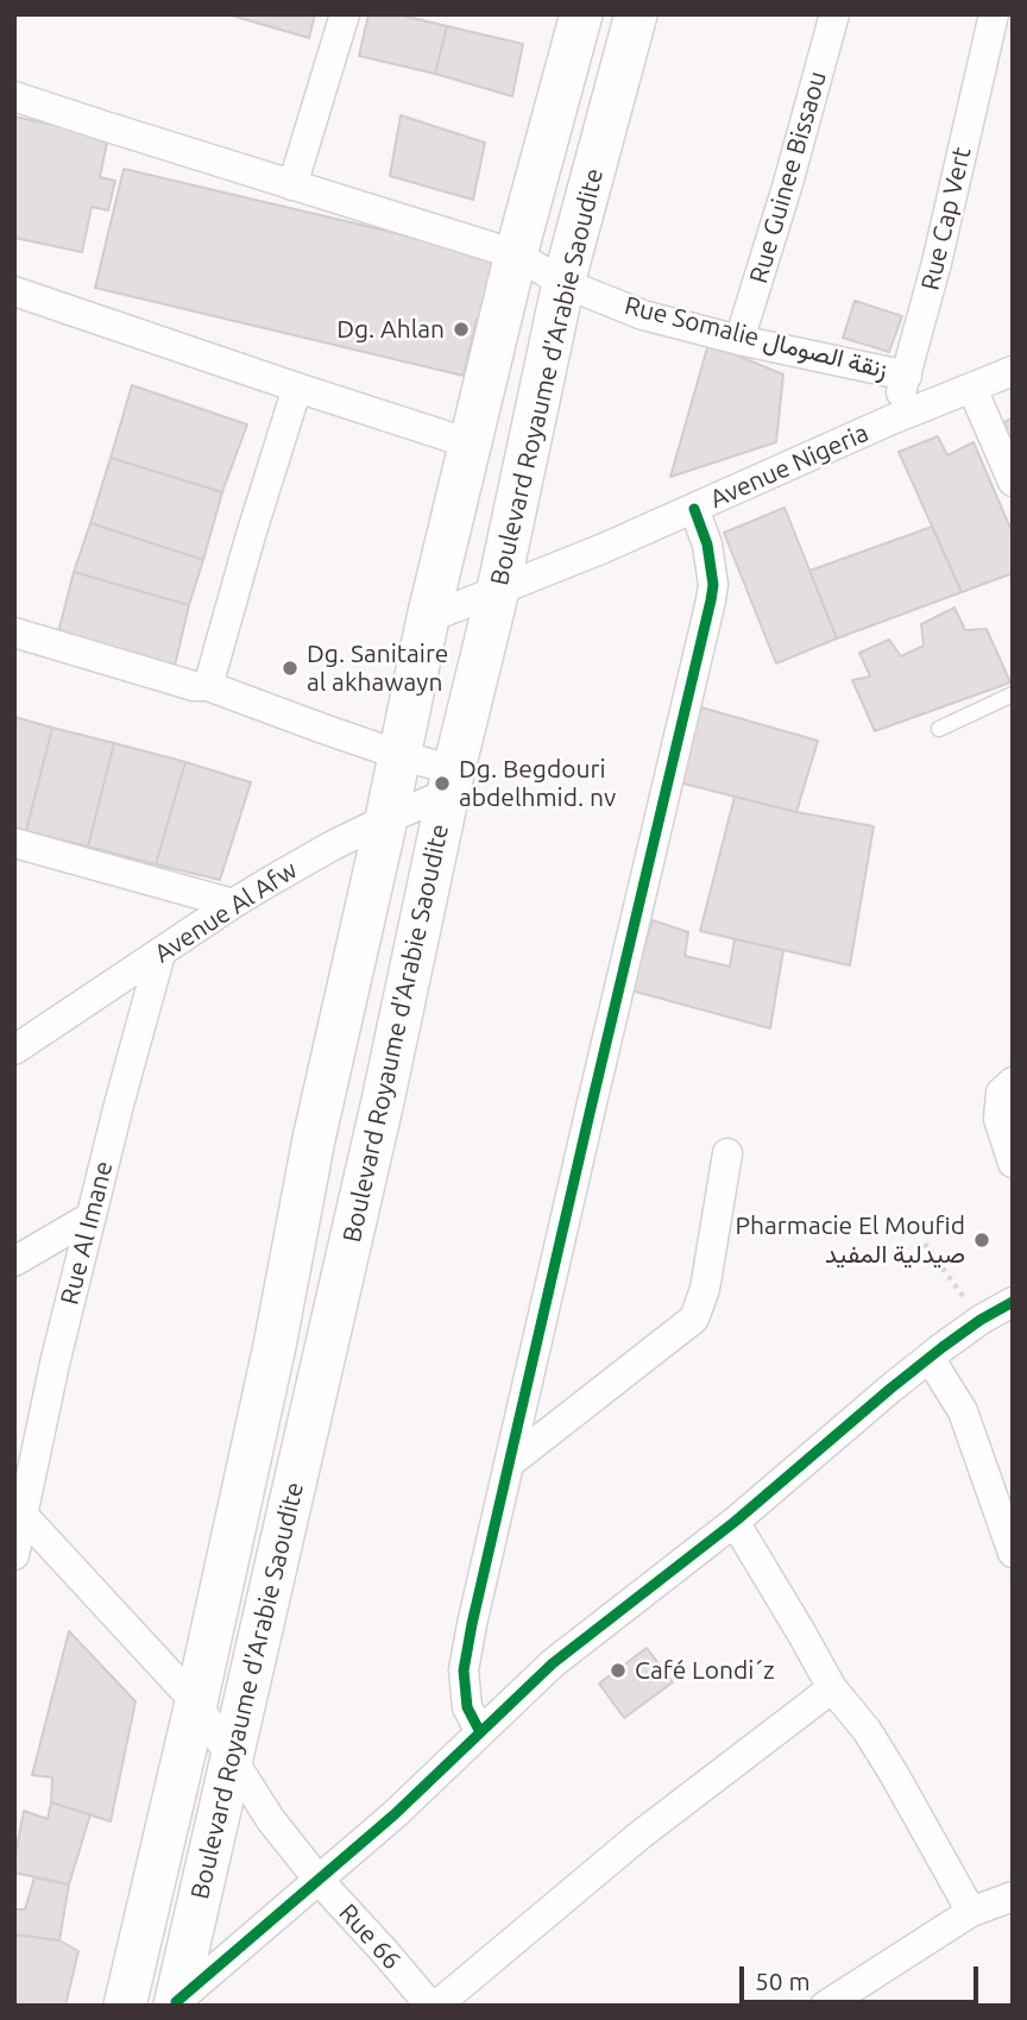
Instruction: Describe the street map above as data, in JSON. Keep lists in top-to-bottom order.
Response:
{
  "streets": {
    "main road": ["Boulevard Royaume d'Arabie Saoudite"],
    "street": [
      "Rue Guinee Bissaou",
      "Rue Cap Vert",
      "Rue Somalie زنقة الصومال",
      "Avenue Nigeria",
      "Avenue Al Afw",
      "Rue Al Imane",
      "Rue 66"
    ]
  },
  "crossings": [
    ["Rue Guinee Bissaou", "Rue Somalie زنقة الصومال"],
    ["Rue Cap Vert", "Rue Somalie زنقة الصومال"],
    ["Rue Cap Vert", "Avenue Nigeria"],
    ["Rue Somalie زنقة الصومال", "Boulevard Royaume d'Arabie Saoudite"],
    ["Boulevard Royaume d'Arabie Saoudite", "Avenue Nigeria"],
    ["Boulevard Royaume d'Arabie Saoudite", "Avenue Al Afw"],
    ["Boulevard Royaume d'Arabie Saoudite", "Rue 66"],
    ["Avenue Al Afw", "Rue Al Imane"]
  ],
  "places": [
    "Dg. Ahlan",
    "Dg. Sanitaire al akhawayn",
    "Dg. Begdouri abdelhmid. nv",
    "Pharmacie El Moufid صيدلية المفيد",
    "Café Londi´z"
  ],
  "scale_bar": "50 m"
}
